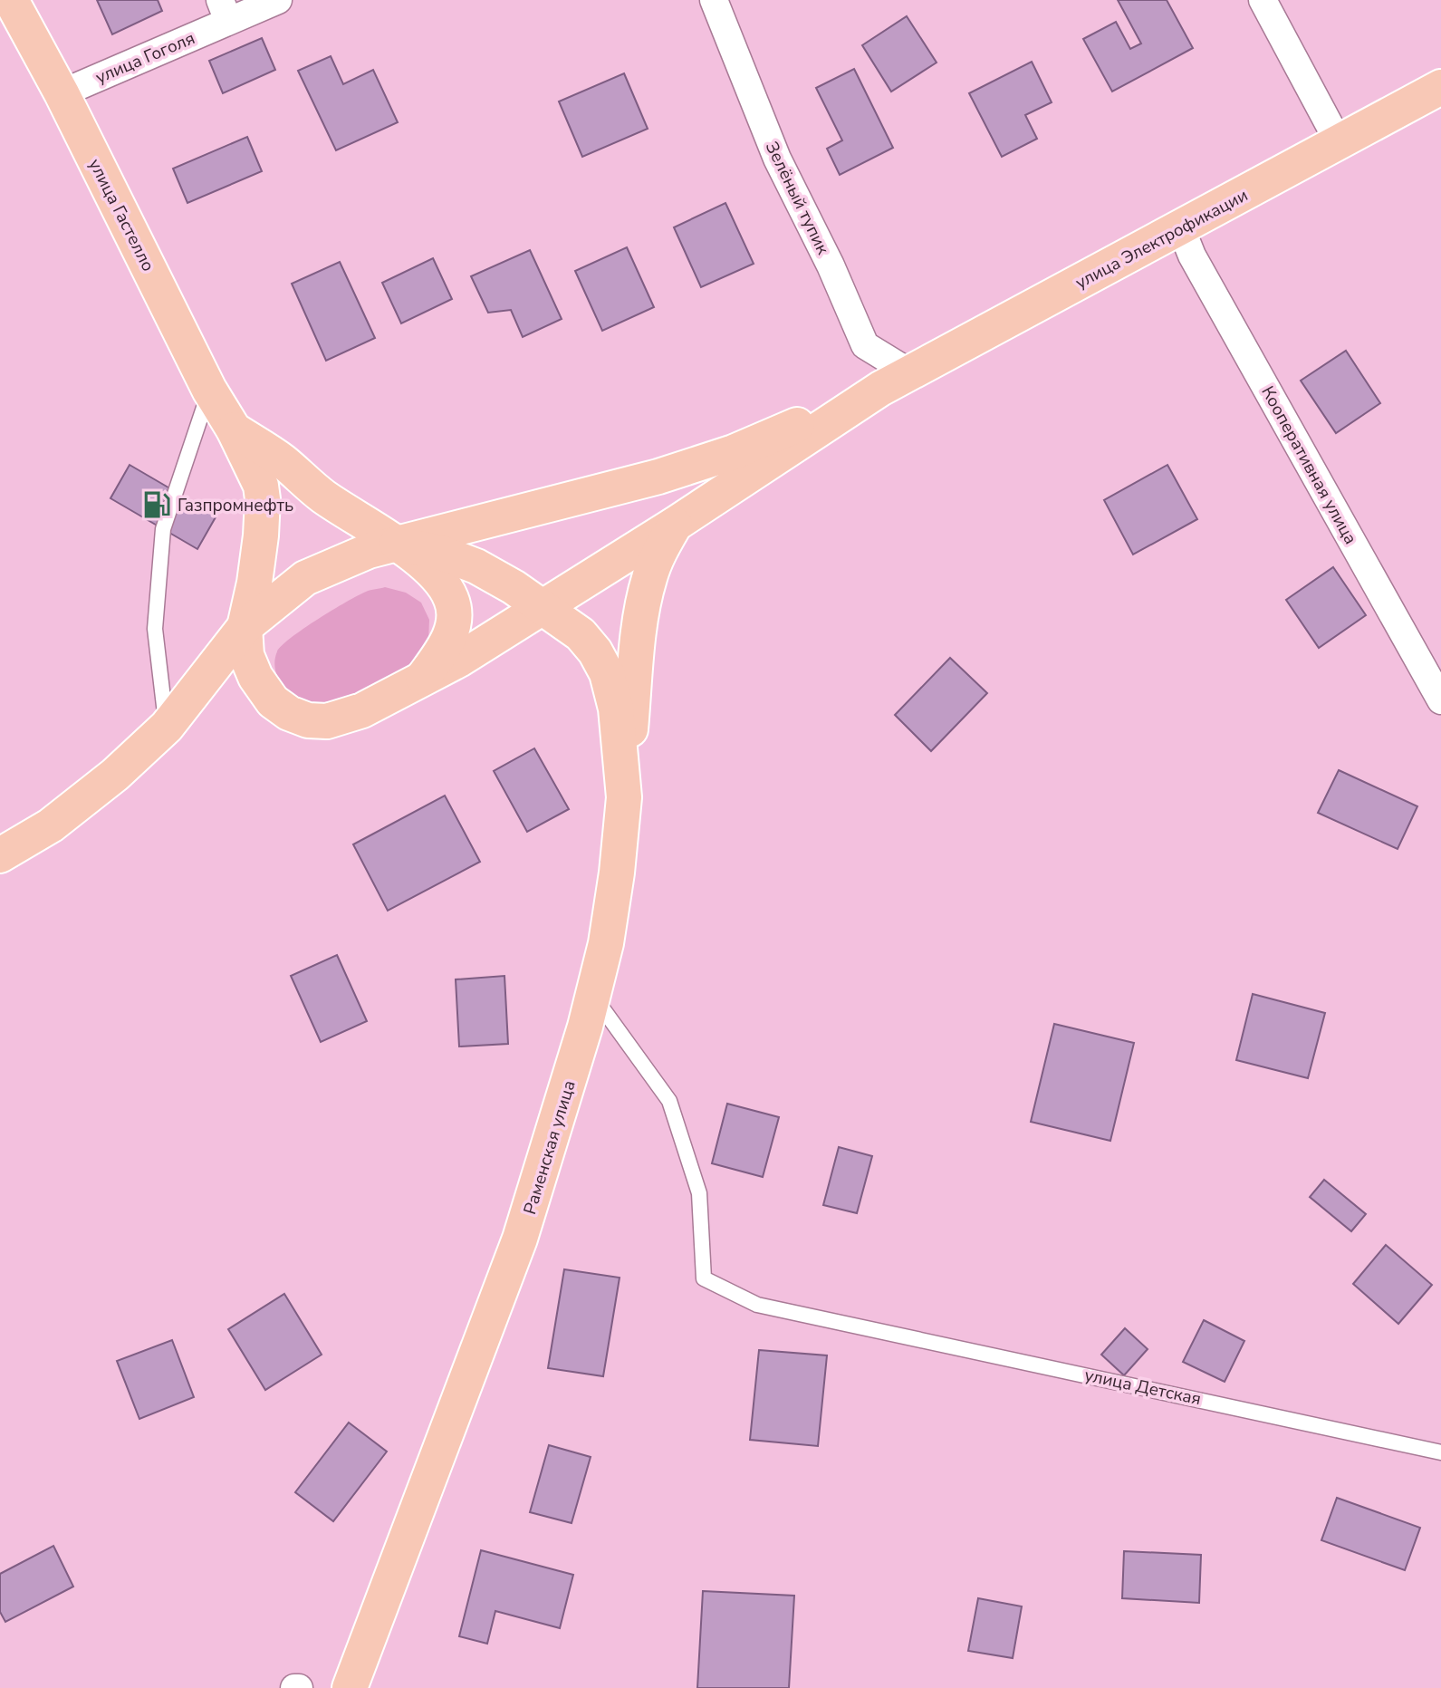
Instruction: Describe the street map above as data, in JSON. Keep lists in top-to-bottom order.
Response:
{
  "streets": {
    "main road": ["улица Гастелло", "улица Электрофикации", "Раменская улица"],
    "street": ["улица Гоголя", "Зелёный тупик", "Кооперативная улица"],
    "lane": ["улица Детская"]
  },
  "crossings": [
    ["улица Гоголя", "улица Гастелло"],
    ["Зелёный тупик", "улица Электрофикации"],
    ["улица Гастелло", "Раменская улица"],
    ["улица Электрофикации", "Кооперативная улица"],
    ["Раменская улица", "улица Детская"]
  ],
  "places": {
    "fuel station": ["Газпромнефть"]
  }
}
